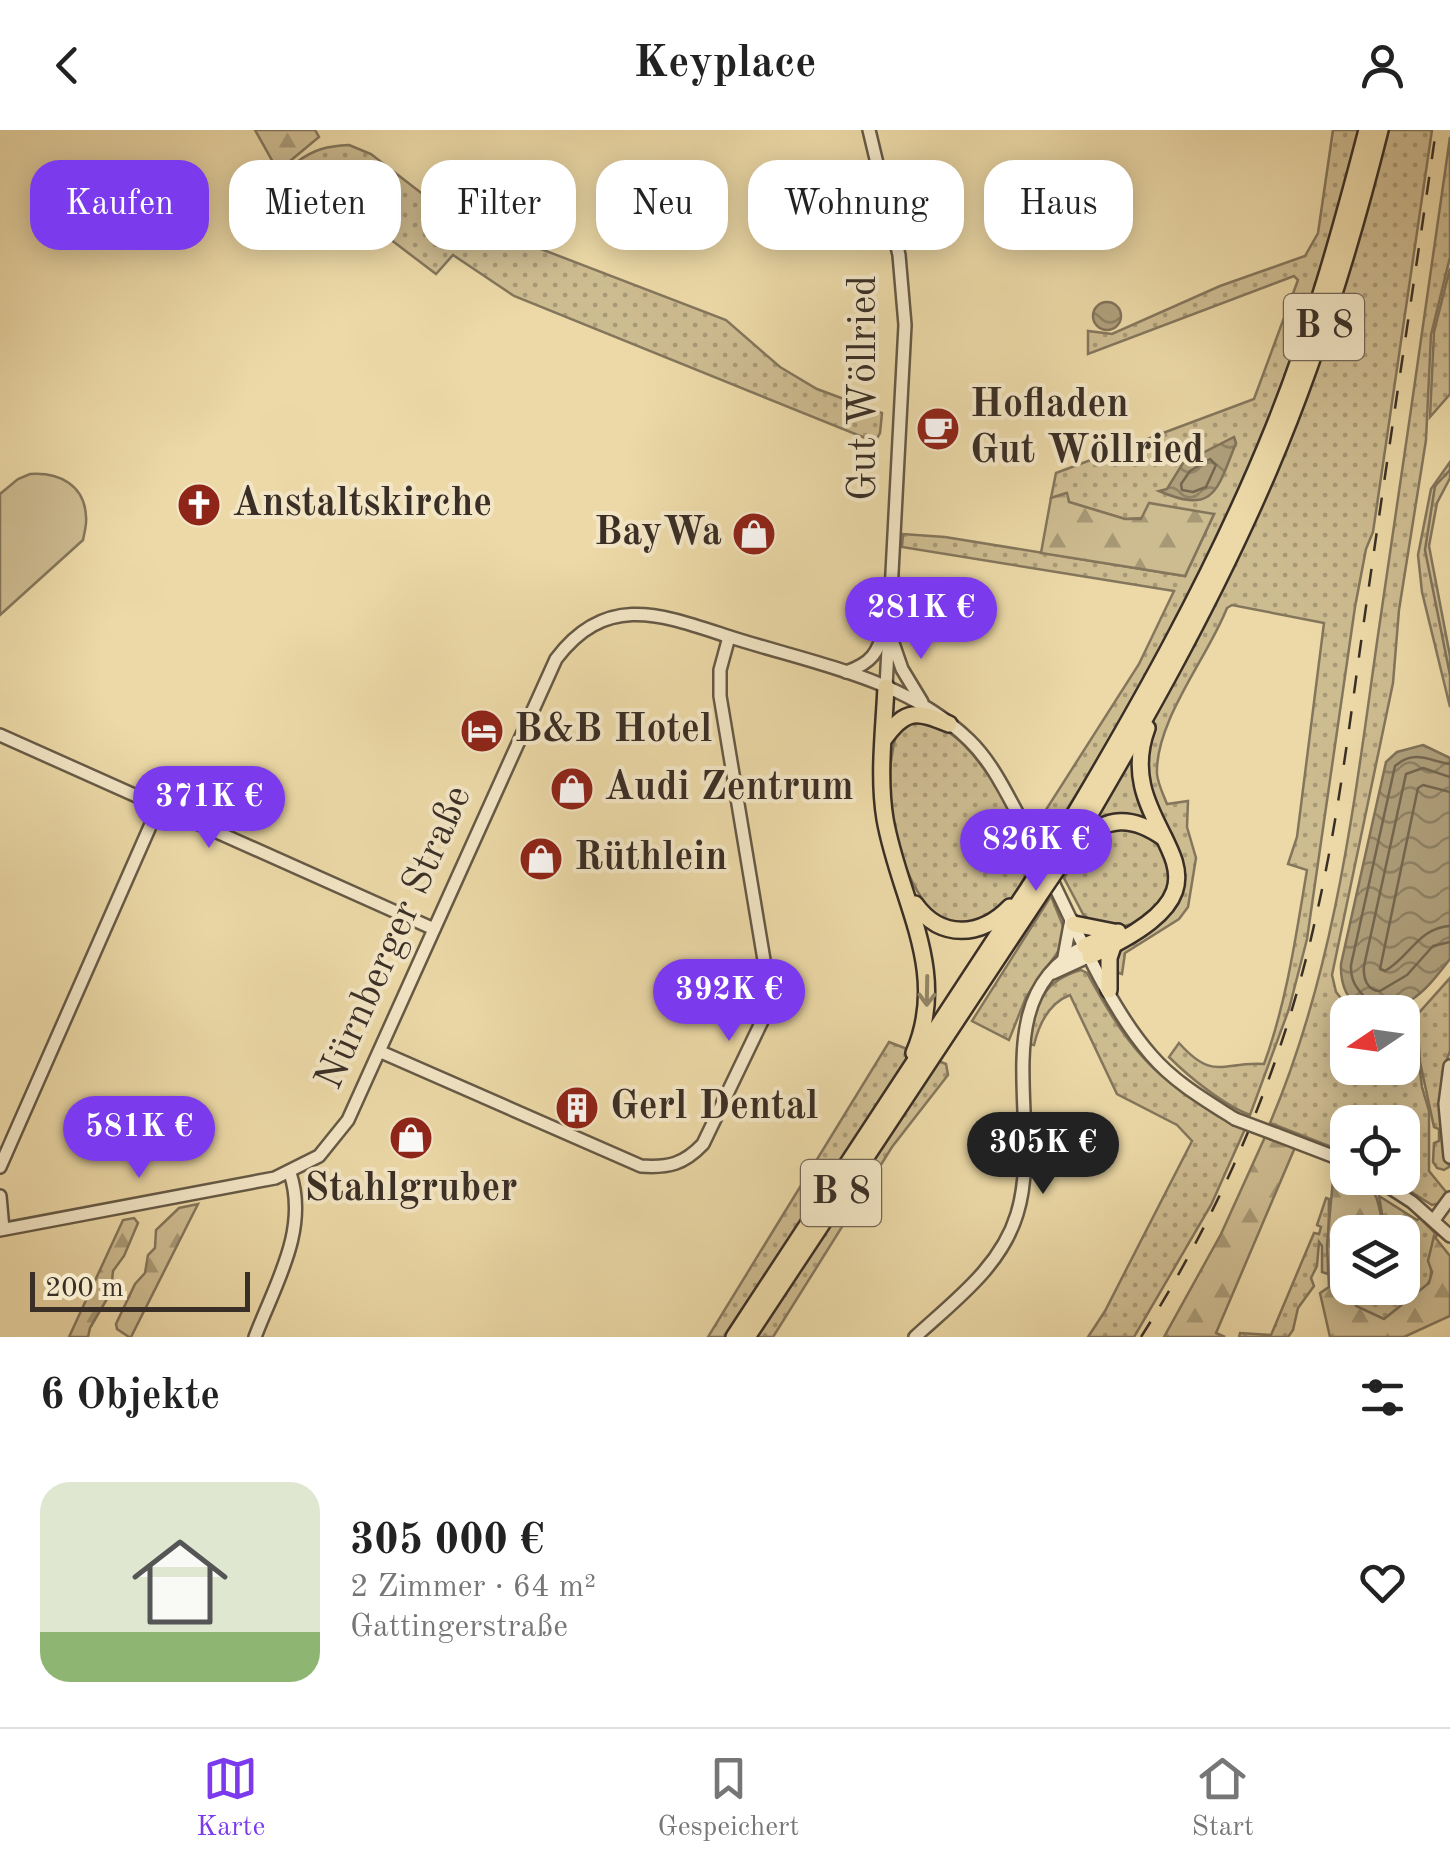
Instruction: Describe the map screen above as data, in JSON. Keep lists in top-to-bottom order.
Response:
{
  "streets": {
    "highway": ["B 8"],
    "street": ["Gut Wöllried", "Nürnberger Straße"]
  },
  "places": {
    "cafe": ["Hofladen Gut Wöllried"],
    "church": ["Anstaltskirche"],
    "shop": [
      "BayWa",
      "Audi Zentrum",
      "Rüthlein",
      "Stahlgruber"
    ],
    "hotel": ["B&B Hotel"],
    "building": ["Gerl Dental"]
  },
  "scale_bar": "200 m",
  "north": "left",
  "page": {
    "header": "Keyplace",
    "chip": [
      "Kaufen",
      "Mieten",
      "Filter",
      "Neu",
      "Wohnung",
      "Haus"
    ],
    "price": [
      "281K €",
      "371K €",
      "826K €",
      "392K €",
      "581K €",
      "305K €"
    ],
    "scale": "200 m",
    "heading": "6 Objekte",
    "list": [
      {
        "name": "305 000 €",
        "note": "2 Zimmer · 64 m² · Gattingerstraße"
      }
    ],
    "tabs": ["Karte", "Gespeichert", "Start"]
  }
}
